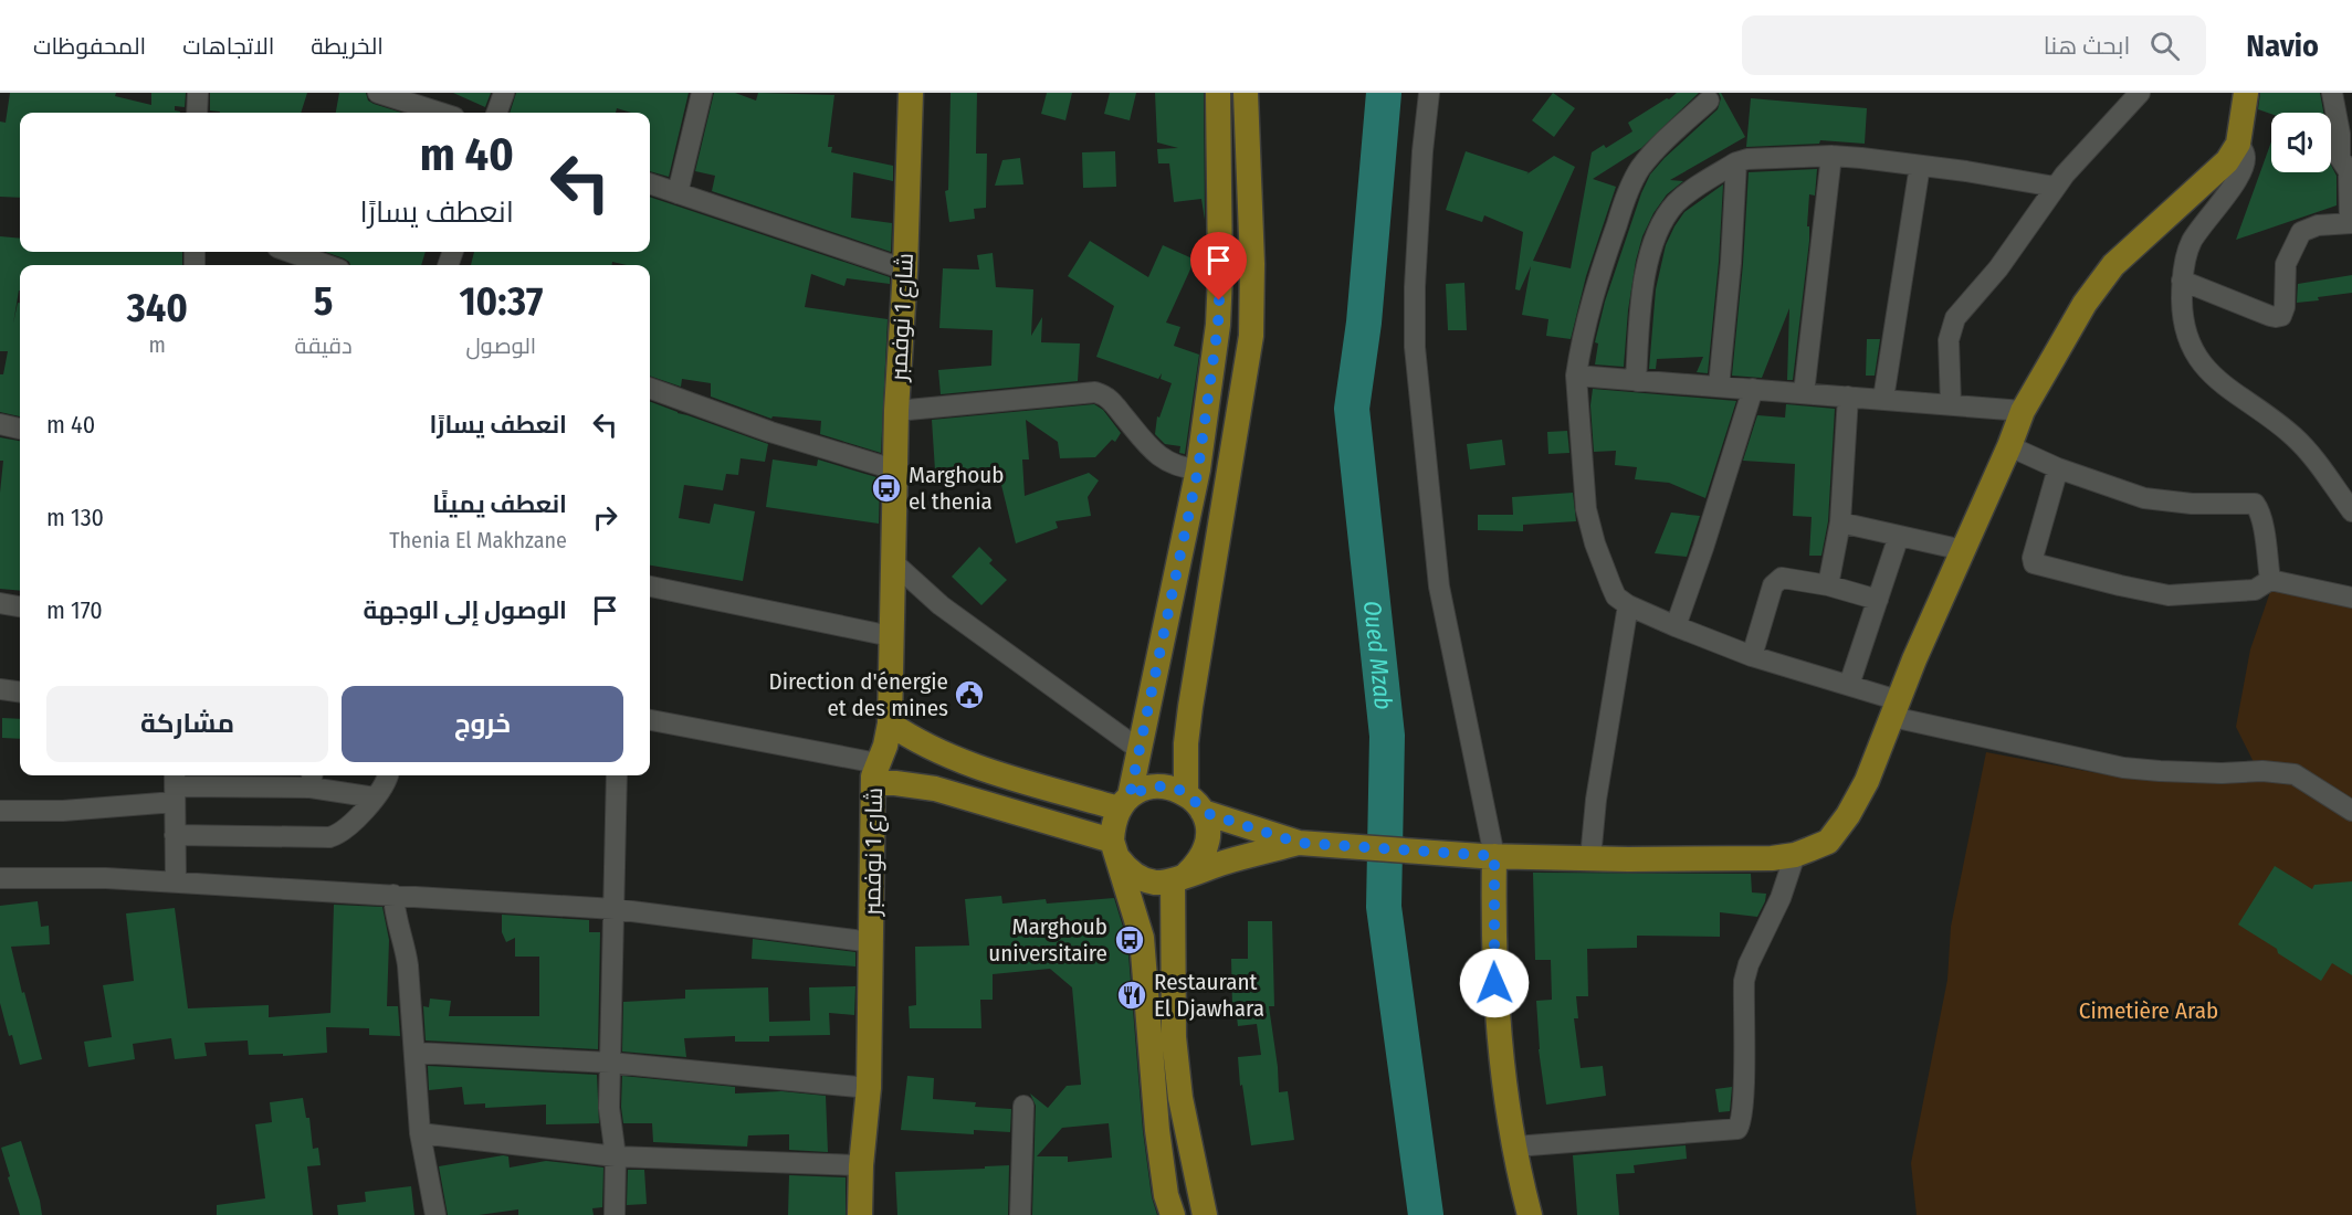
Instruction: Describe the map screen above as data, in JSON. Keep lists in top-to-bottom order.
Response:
{
  "streets": {
    "main road": ["شارع 1 نوفمبر"]
  },
  "water": ["Oued Mzab"],
  "parks": ["Cimetière Arab"],
  "places": {
    "bus stop": ["Marghoub el thenia", "Marghoub universitaire"],
    "public building": ["Direction d'énergie et des mines"],
    "restaurant": ["Restaurant El Djawhara"]
  },
  "page": {
    "header": "Navio",
    "search": "ابحث هنا",
    "nav": ["الخريطة", "الاتجاهات", "المحفوظات"],
    "turn": ["40 m", "انعطف يسارًا"],
    "eta": [
      "10:37",
      "الوصول",
      "5",
      "دقيقة",
      "340",
      "m"
    ],
    "list": [
      {
        "name": "انعطف يسارًا",
        "value": "40 m"
      },
      {
        "name": "انعطف يمينًا",
        "note": "Thenia El Makhzane",
        "value": "130 m"
      },
      {
        "name": "الوصول إلى الوجهة",
        "value": "170 m"
      }
    ],
    "buttons": ["خروج", "مشاركة"]
  }
}
